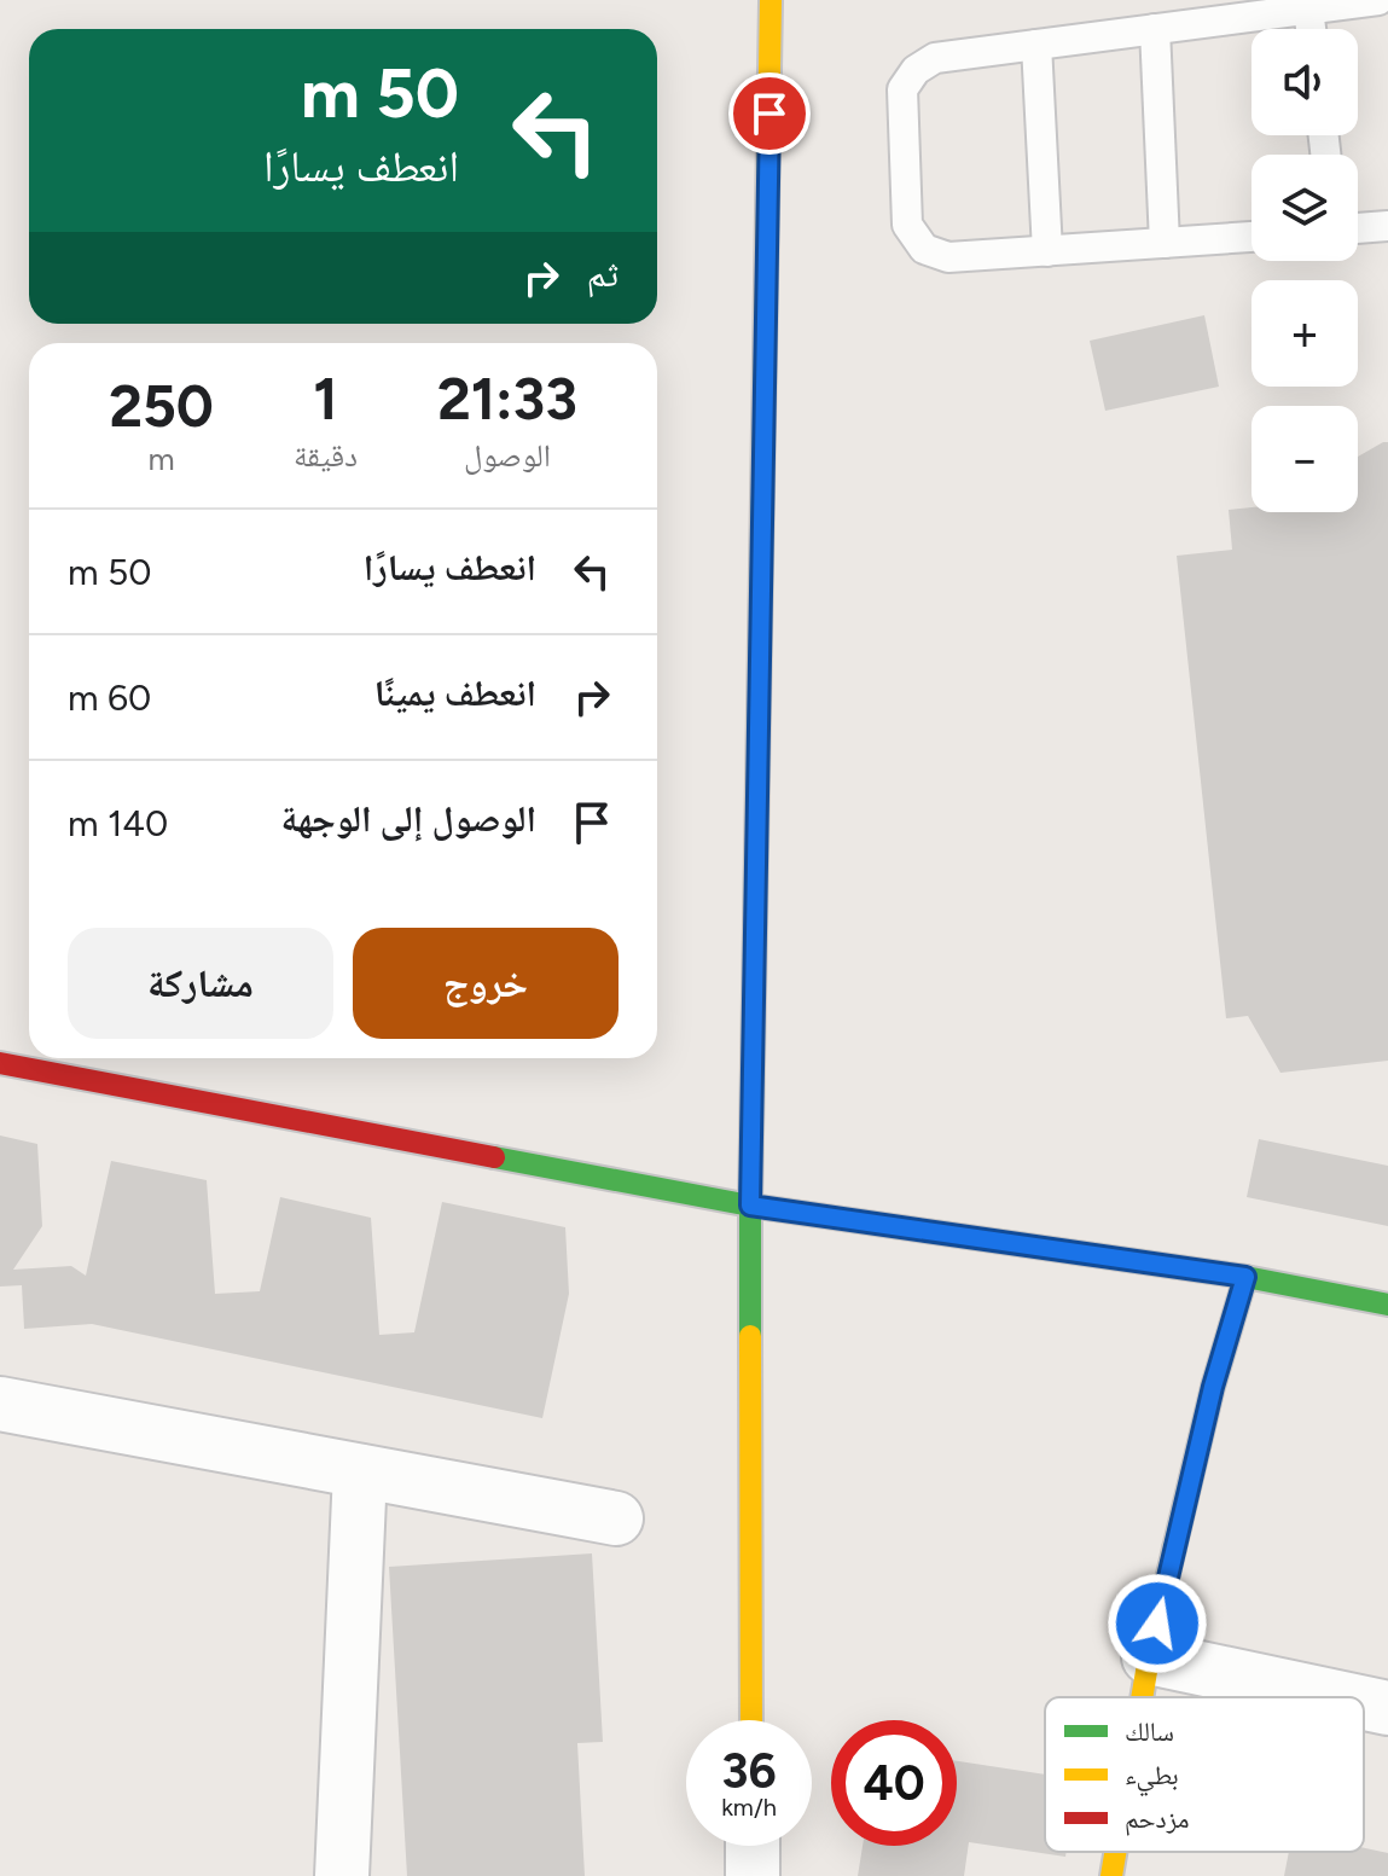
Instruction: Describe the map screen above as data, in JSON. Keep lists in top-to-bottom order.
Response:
{
  "legend": ["سالك", "بطيء", "مزدحم"],
  "page": {
    "map_buttons": ["+", "−"],
    "turn": ["50 m", "انعطف يسارًا"],
    "then": "ثم",
    "eta": [
      "21:33",
      "الوصول",
      "1",
      "دقيقة",
      "250",
      "m"
    ],
    "list": [
      {
        "name": "انعطف يسارًا",
        "value": "50 m"
      },
      {
        "name": "انعطف يمينًا",
        "value": "60 m"
      },
      {
        "name": "الوصول إلى الوجهة",
        "value": "140 m"
      }
    ],
    "buttons": ["خروج", "مشاركة"],
    "speed": "36 km/h",
    "limit": "40"
  }
}
